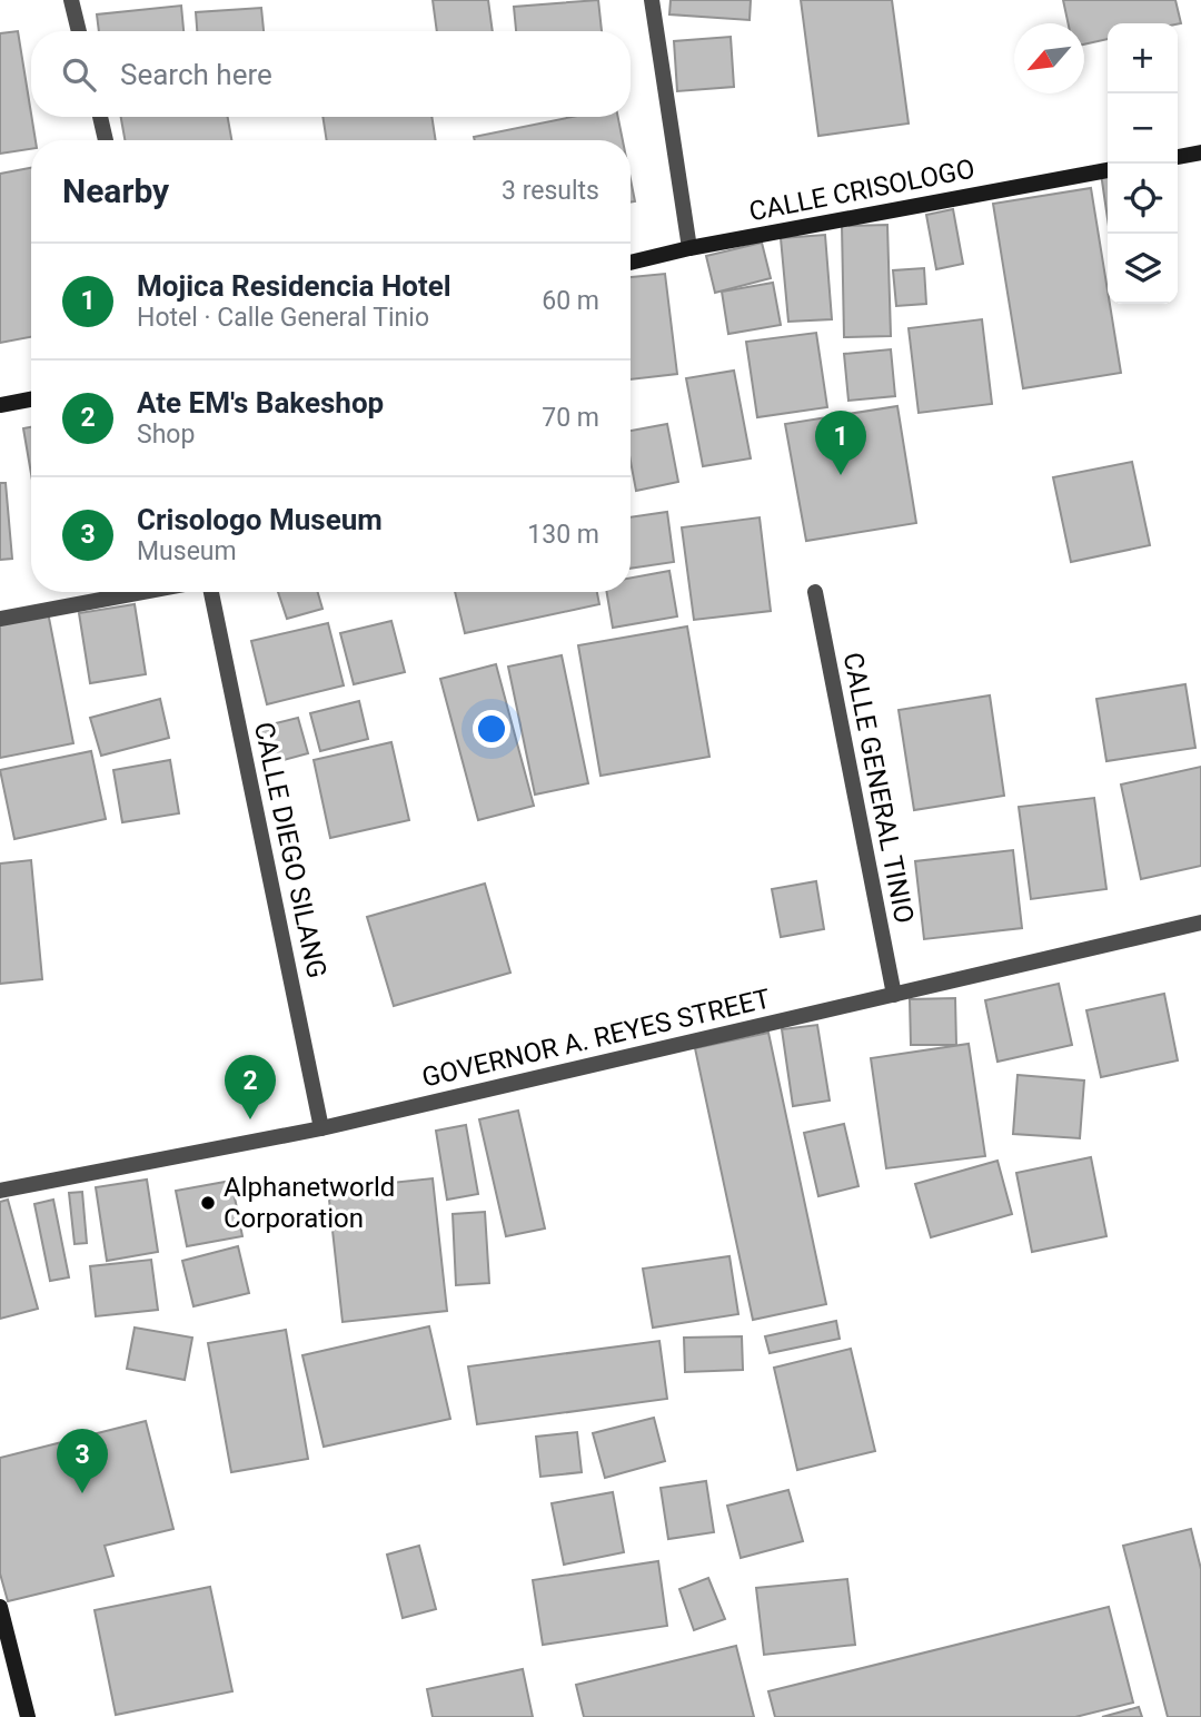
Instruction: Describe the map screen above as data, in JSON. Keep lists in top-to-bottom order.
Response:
{
  "streets": {
    "street": [
      "CALLE CRISOLOGO",
      "CALLE GENERAL TINIO",
      "CALLE DIEGO SILANG",
      "GOVERNOR A. REYES STREET"
    ]
  },
  "crossings": [
    ["CALLE GENERAL TINIO", "GOVERNOR A. REYES STREET"],
    ["CALLE DIEGO SILANG", "GOVERNOR A. REYES STREET"]
  ],
  "places": ["Alphanetworld Corporation"],
  "north": "bottom left",
  "page": {
    "map_buttons": ["+", "−"],
    "search": "Search here",
    "heading": ["Nearby", "3 results"],
    "list": [
      {
        "mark": "1",
        "name": "Mojica Residencia Hotel",
        "note": "Hotel · Calle General Tinio",
        "value": "60 m"
      },
      {
        "mark": "2",
        "name": "Ate EM's Bakeshop",
        "note": "Shop",
        "value": "70 m"
      },
      {
        "mark": "3",
        "name": "Crisologo Museum",
        "note": "Museum",
        "value": "130 m"
      }
    ],
    "pins": ["1", "2", "3"]
  }
}
